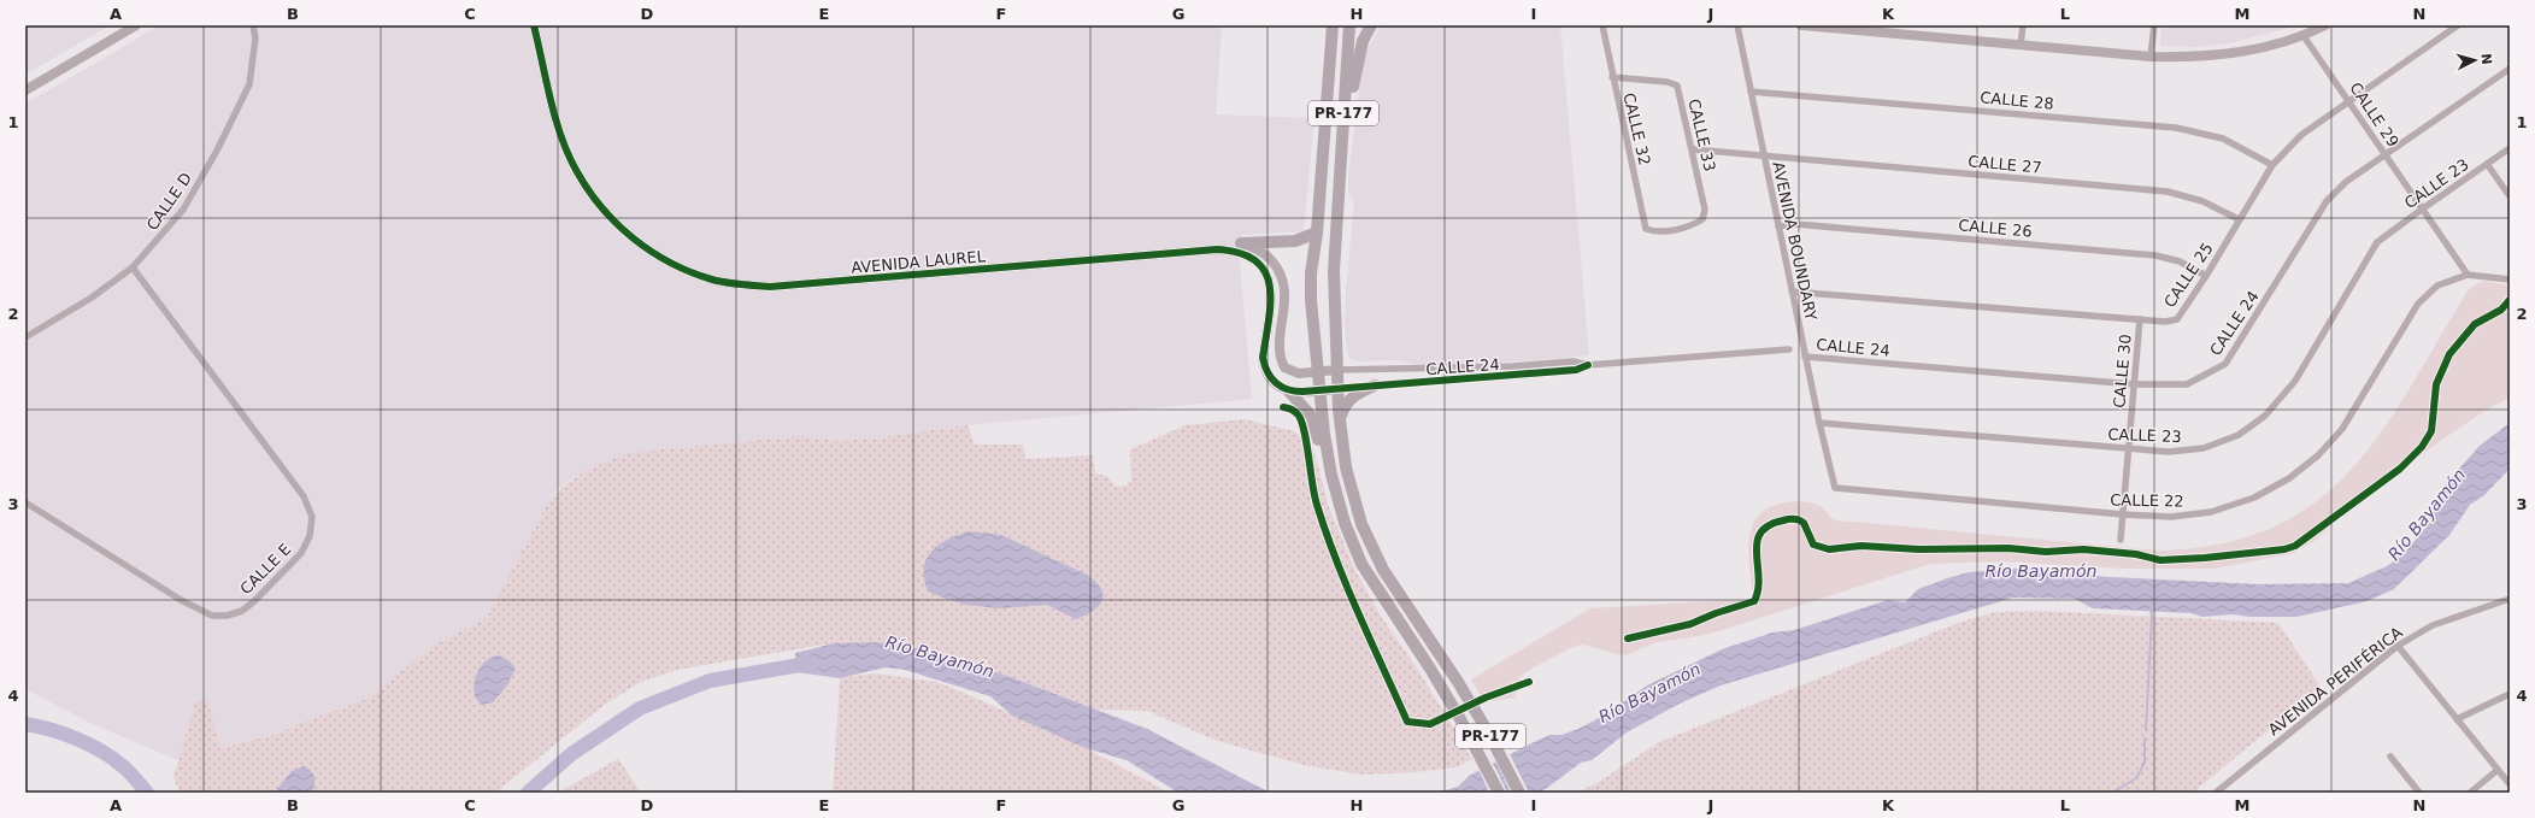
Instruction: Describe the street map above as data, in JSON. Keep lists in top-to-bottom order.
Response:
{
  "streets": {
    "highway": ["PR-177"],
    "street": [
      "CALLE 28",
      "CALLE 29",
      "CALLE 32",
      "CALLE 33",
      "CALLE 27",
      "CALLE 23",
      "CALLE D",
      "CALLE 26",
      "AVENIDA BOUNDARY",
      "AVENIDA LAUREL",
      "CALLE 25",
      "CALLE 24",
      "CALLE 30",
      "CALLE 22",
      "CALLE E",
      "AVENIDA PERIFÉRICA"
    ]
  },
  "crossings": [
    ["CALLE 28", "AVENIDA BOUNDARY"],
    ["CALLE 28", "CALLE 25"],
    ["PR-177", "CALLE 24"],
    ["CALLE 29", "CALLE 23"],
    ["CALLE 29", "CALLE 25"],
    ["CALLE 29", "CALLE 24"],
    ["CALLE 32", "CALLE 33"],
    ["CALLE 33", "CALLE 27"],
    ["CALLE 27", "AVENIDA BOUNDARY"],
    ["CALLE 27", "CALLE 25"],
    ["CALLE 23", "AVENIDA BOUNDARY"],
    ["CALLE 23", "CALLE 30"],
    ["CALLE D", "CALLE E"],
    ["CALLE 26", "AVENIDA BOUNDARY"],
    ["CALLE 26", "CALLE 25"],
    ["AVENIDA BOUNDARY", "CALLE 25"],
    ["AVENIDA BOUNDARY", "CALLE 24"],
    ["AVENIDA BOUNDARY", "CALLE 22"],
    ["CALLE 25", "CALLE 30"],
    ["CALLE 24", "CALLE 30"],
    ["CALLE 30", "CALLE 22"]
  ],
  "water": ["Río Bayamón"],
  "north": "right",
  "grid": {
    "columns": [
      "A",
      "B",
      "C",
      "D",
      "E",
      "F",
      "G",
      "H",
      "I",
      "J",
      "K",
      "L",
      "M",
      "N"
    ],
    "rows": [
      "1",
      "2",
      "3",
      "4"
    ]
  }
}
